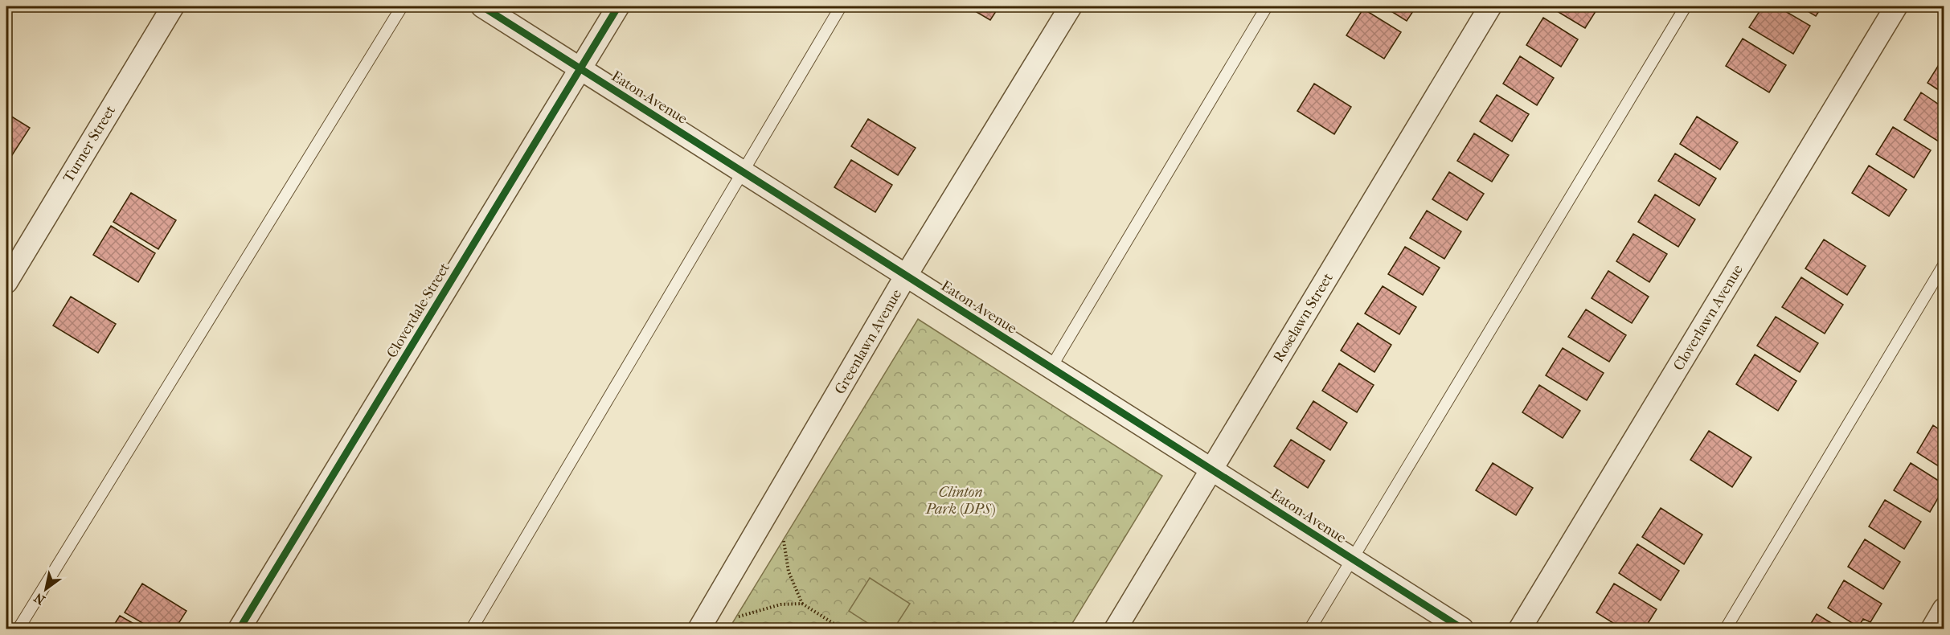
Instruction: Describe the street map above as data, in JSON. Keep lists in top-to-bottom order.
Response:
{
  "streets": {
    "street": [
      "Eaton Avenue",
      "Turner Street",
      "Cloverdale Street",
      "Roselawn Street",
      "Cloverlawn Avenue",
      "Greenlawn Avenue"
    ]
  },
  "crossings": [
    ["Eaton Avenue", "Cloverdale Street"],
    ["Eaton Avenue", "Roselawn Street"],
    ["Eaton Avenue", "Greenlawn Avenue"]
  ],
  "parks": ["Clinton Park (DPS)"],
  "north": "bottom left"
}
